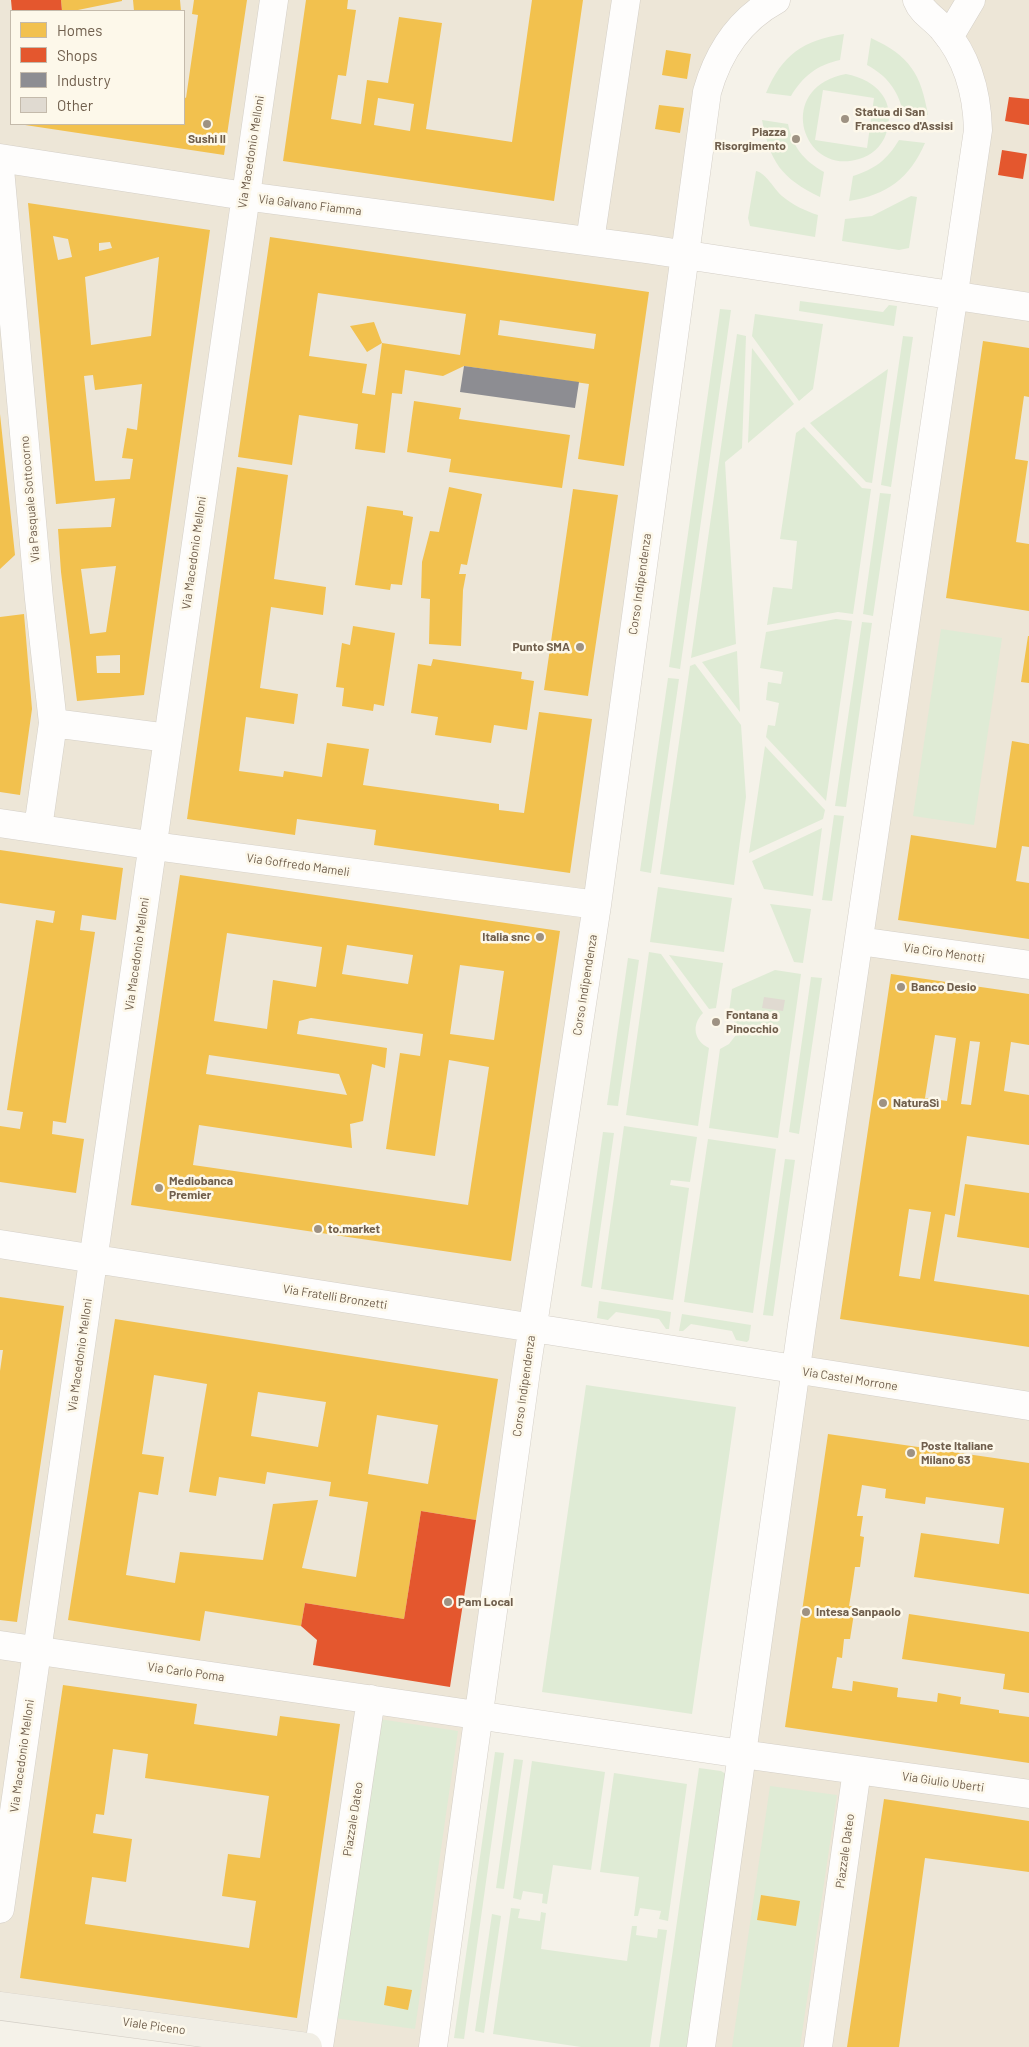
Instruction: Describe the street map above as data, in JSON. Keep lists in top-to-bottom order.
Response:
{
  "streets": {
    "main road": ["Viale Piceno"],
    "street": [
      "Via Macedonio Melloni",
      "Via Galvano Fiamma",
      "Via Pasquale Sottocorno",
      "Corso Indipendenza",
      "Via Goffredo Mameli",
      "Via Ciro Menotti",
      "Via Fratelli Bronzetti",
      "Via Castel Morrone",
      "Via Carlo Poma",
      "Via Giulio Uberti",
      "Piazzale Dateo"
    ]
  },
  "crossings": [
    ["Via Macedonio Melloni", "Via Galvano Fiamma"],
    ["Via Macedonio Melloni", "Via Goffredo Mameli"],
    ["Via Macedonio Melloni", "Via Fratelli Bronzetti"],
    ["Via Macedonio Melloni", "Via Carlo Poma"],
    ["Via Pasquale Sottocorno", "Via Goffredo Mameli"],
    ["Corso Indipendenza", "Via Goffredo Mameli"],
    ["Corso Indipendenza", "Via Fratelli Bronzetti"],
    ["Via Fratelli Bronzetti", "Via Castel Morrone"],
    ["Via Carlo Poma", "Piazzale Dateo"],
    ["Via Giulio Uberti", "Piazzale Dateo"]
  ],
  "places": [
    "Statua di San Francesco d'Assisi",
    "Sushi II",
    "Piazza Risorgimento",
    "Punto SMA",
    "Italia snc",
    "Banco Desio",
    "Fontana a Pinocchio",
    "NaturaSì",
    "Mediobanca Premier",
    "to.market",
    "Poste Italiane Milano 63",
    "Pam Local",
    "Intesa Sanpaolo"
  ],
  "legend": [
    "Homes",
    "Shops",
    "Industry",
    "Other"
  ]
}
